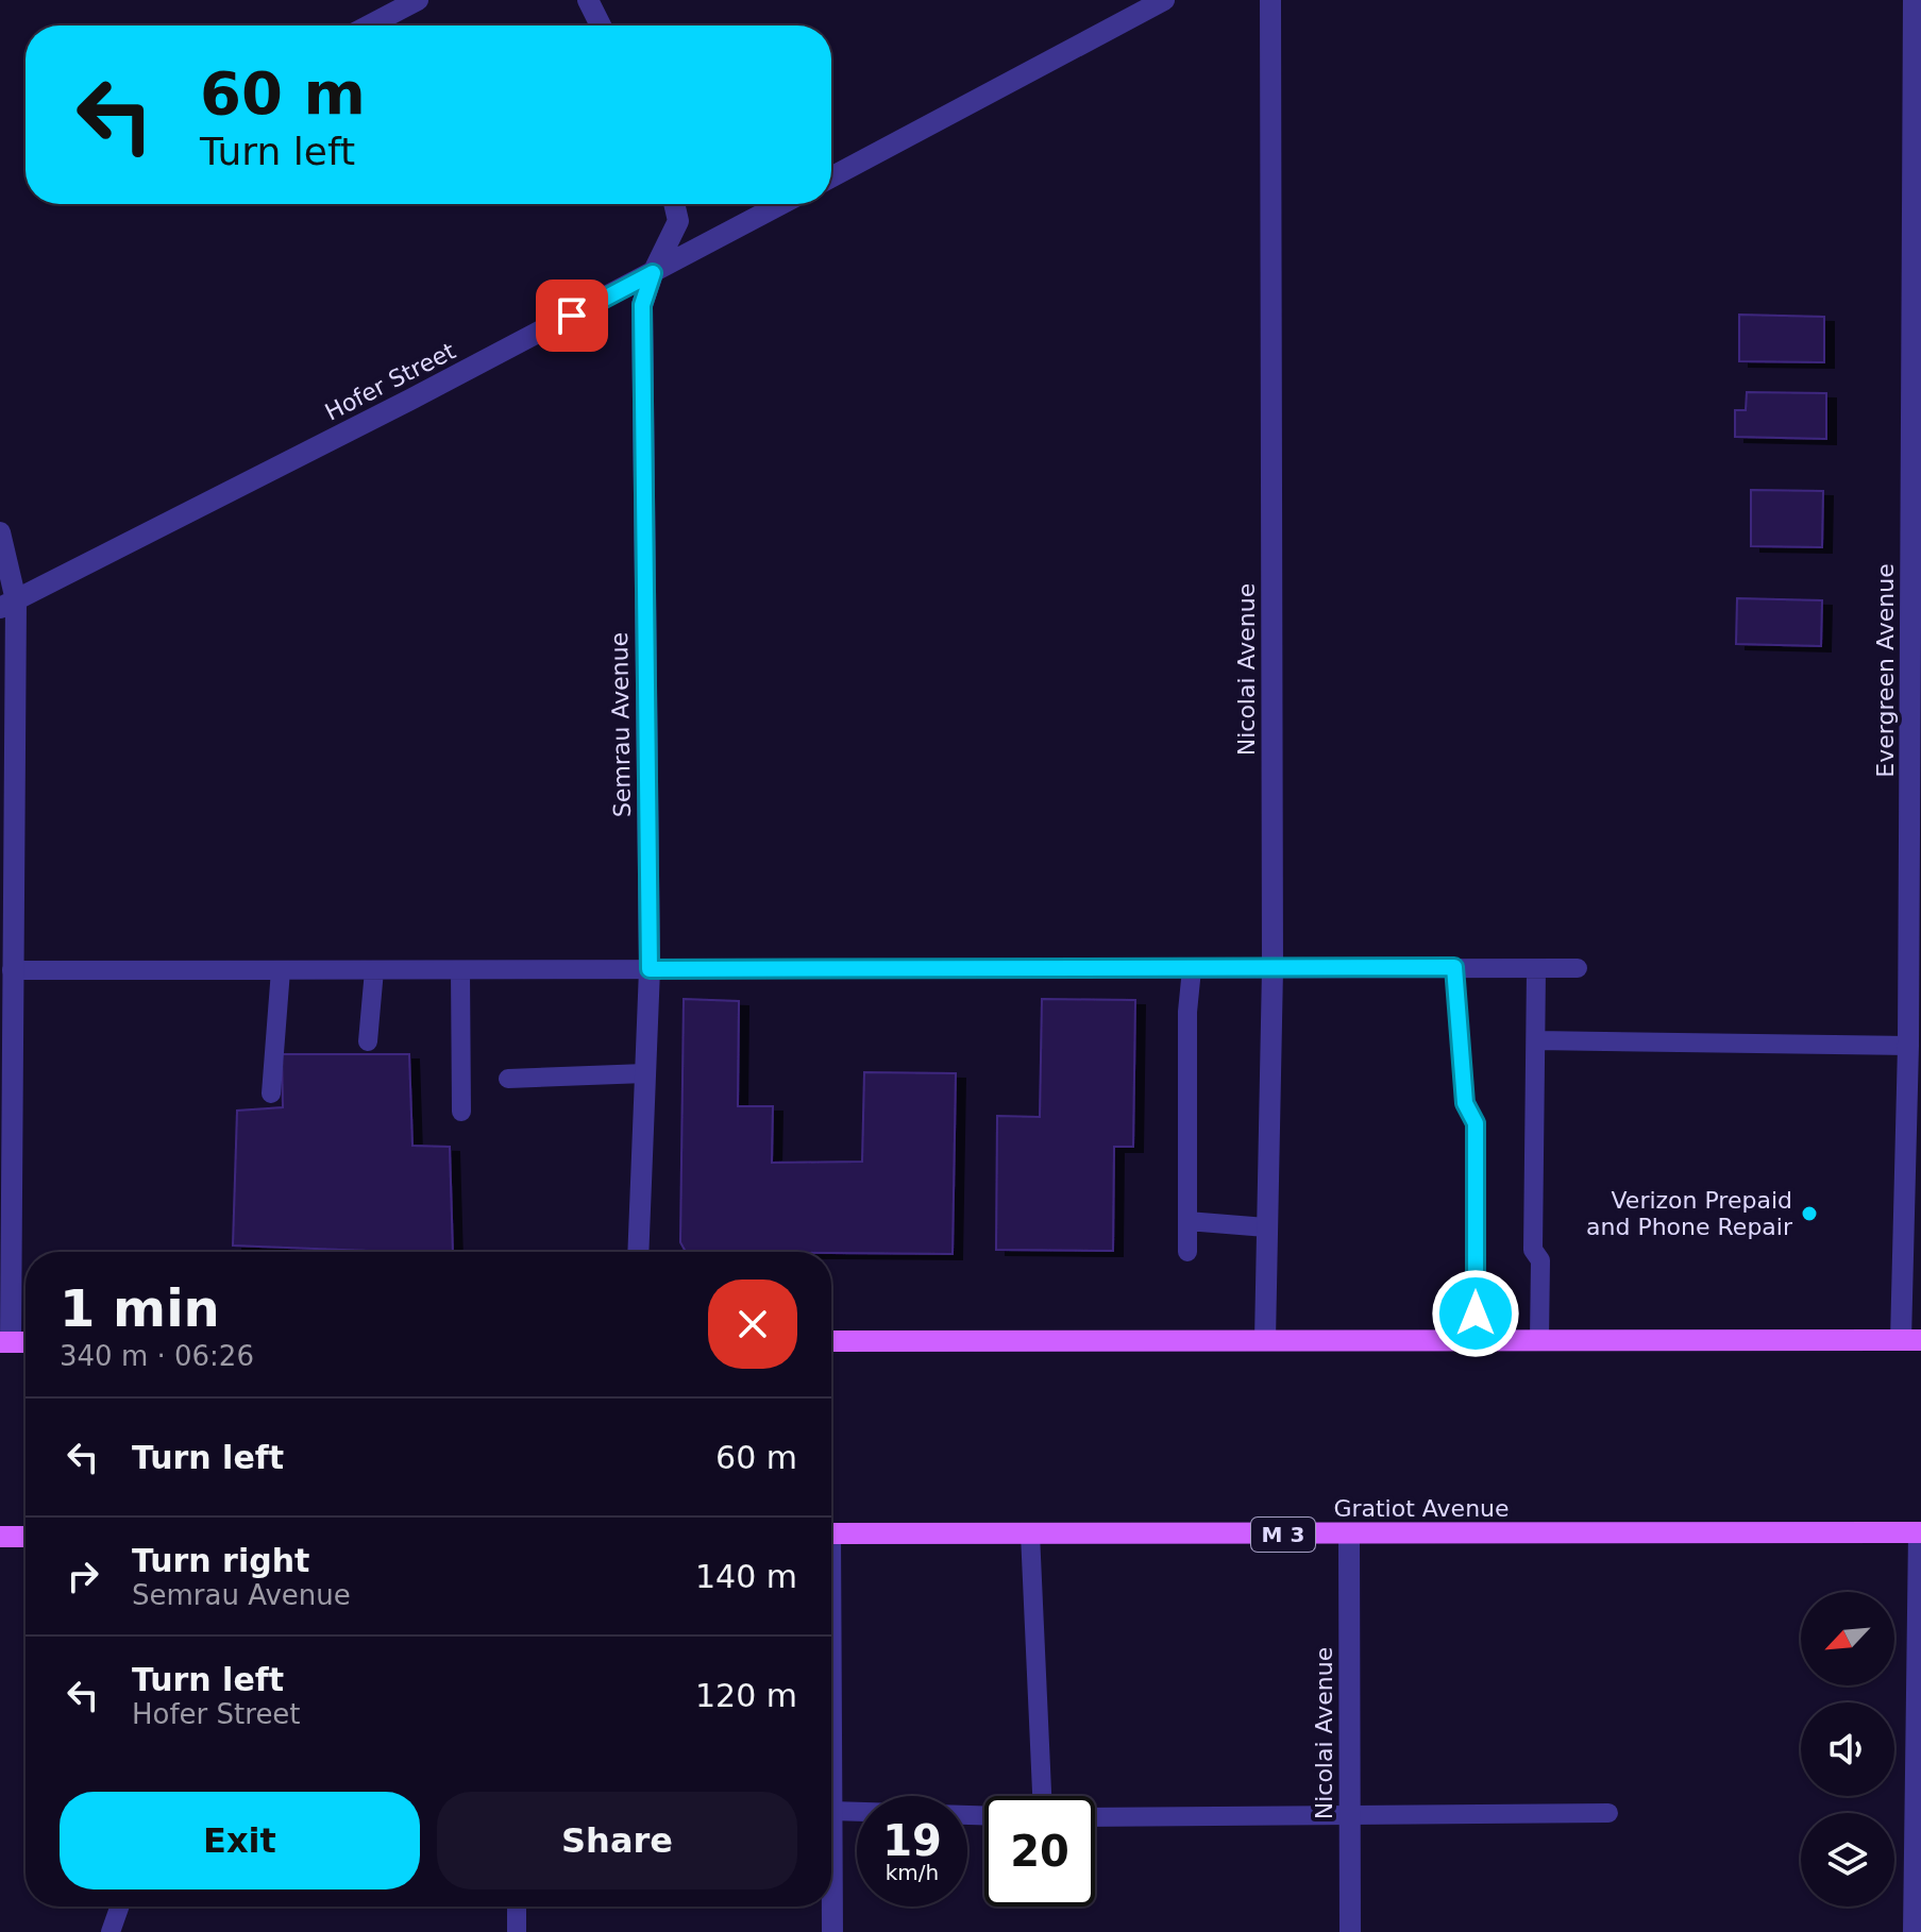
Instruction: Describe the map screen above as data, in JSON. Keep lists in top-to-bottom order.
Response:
{
  "streets": {
    "main road": ["Gratiot Avenue", "M 3"],
    "street": [
      "Hofer Street",
      "Nicolai Avenue",
      "Evergreen Avenue",
      "Semrau Avenue"
    ]
  },
  "crossings": [
    ["Hofer Street", "Semrau Avenue"],
    ["Nicolai Avenue", "Gratiot Avenue"]
  ],
  "places": ["Verizon Prepaid and Phone Repair"],
  "north": "bottom left",
  "page": {
    "turn": ["60 m", "Turn left"],
    "heading": ["1 min", "340 m · 06:26"],
    "list": [
      {
        "name": "Turn left",
        "value": "60 m"
      },
      {
        "name": "Turn right",
        "note": "Semrau Avenue",
        "value": "140 m"
      },
      {
        "name": "Turn left",
        "note": "Hofer Street",
        "value": "120 m"
      }
    ],
    "buttons": ["Exit", "Share"],
    "speed": "19 km/h",
    "limit": "20"
  }
}
